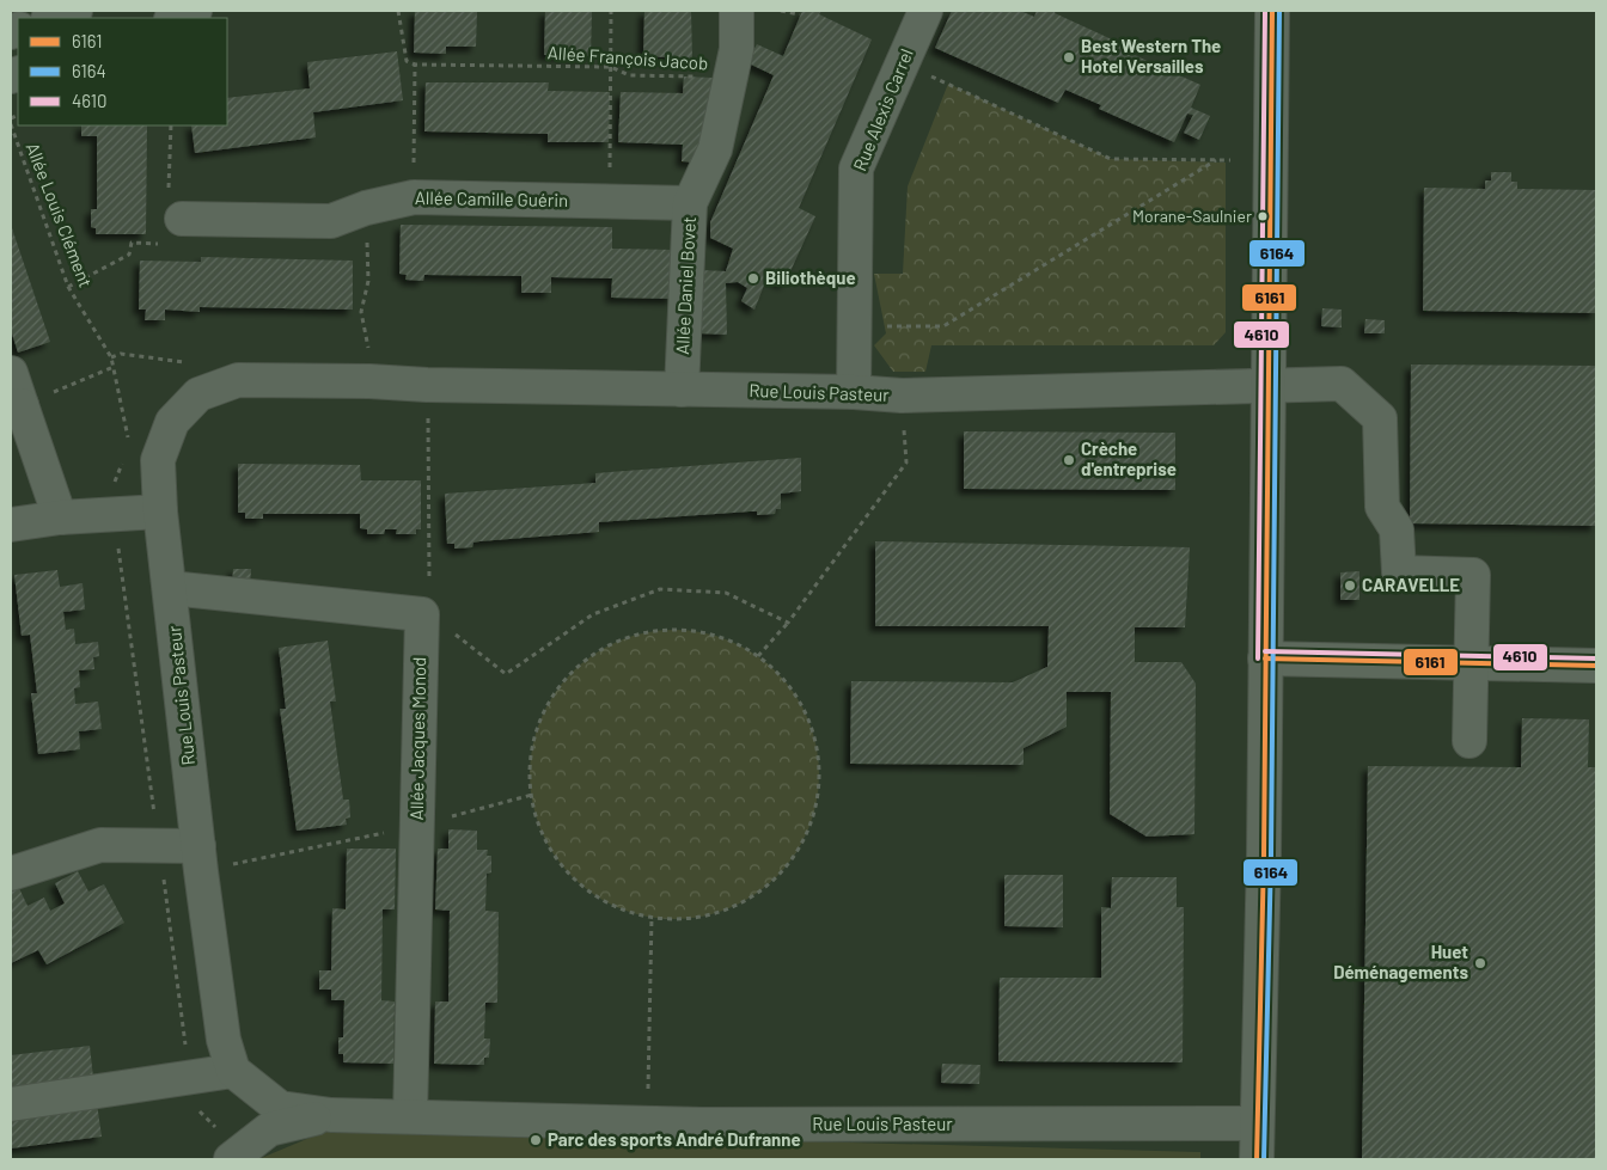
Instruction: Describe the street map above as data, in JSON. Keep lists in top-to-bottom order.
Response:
{
  "streets": {
    "street": [
      "Rue Alexis Carrel",
      "Allée Camille Guérin",
      "Allée Daniel Bovet",
      "Rue Louis Pasteur",
      "Allée Jacques Monod"
    ],
    "path": ["Allée François Jacob", "Allée Louis Clément"]
  },
  "crossings": [
    ["Allée François Jacob", "Allée Daniel Bovet"],
    ["Rue Alexis Carrel", "Rue Louis Pasteur"],
    ["Allée Camille Guérin", "Allée Daniel Bovet"],
    ["Allée Daniel Bovet", "Rue Louis Pasteur"],
    ["Rue Louis Pasteur", "Allée Jacques Monod"]
  ],
  "places": [
    "Best Western The Hotel Versailles",
    "Morane-Saulnier",
    "Biliothèque",
    "Crèche d'entreprise",
    "CARAVELLE",
    "Huet Déménagements",
    "Parc des sports André Dufranne"
  ],
  "lines": ["transit line 6161", "transit line 6164", "transit line 4610"],
  "legend": ["6161", "6164", "4610"]
}
